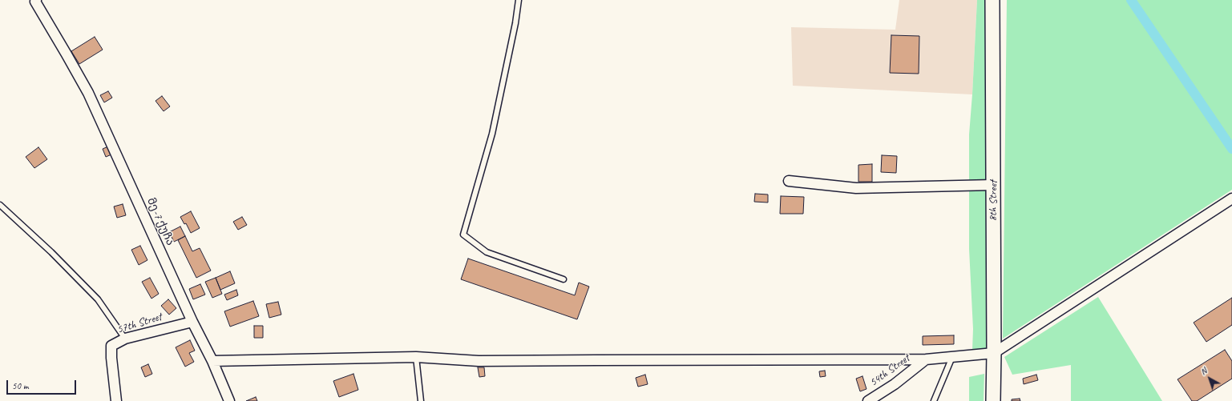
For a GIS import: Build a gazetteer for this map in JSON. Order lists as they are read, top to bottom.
{
  "streets": {
    "street": [
      "8th Street",
      "მე-7 ქუჩა",
      "57th Street",
      "54th Street"
    ]
  },
  "crossings": [
    ["მე-7 ქუჩა", "57th Street"]
  ],
  "scale_bar": "50 m",
  "north": "top left"
}
